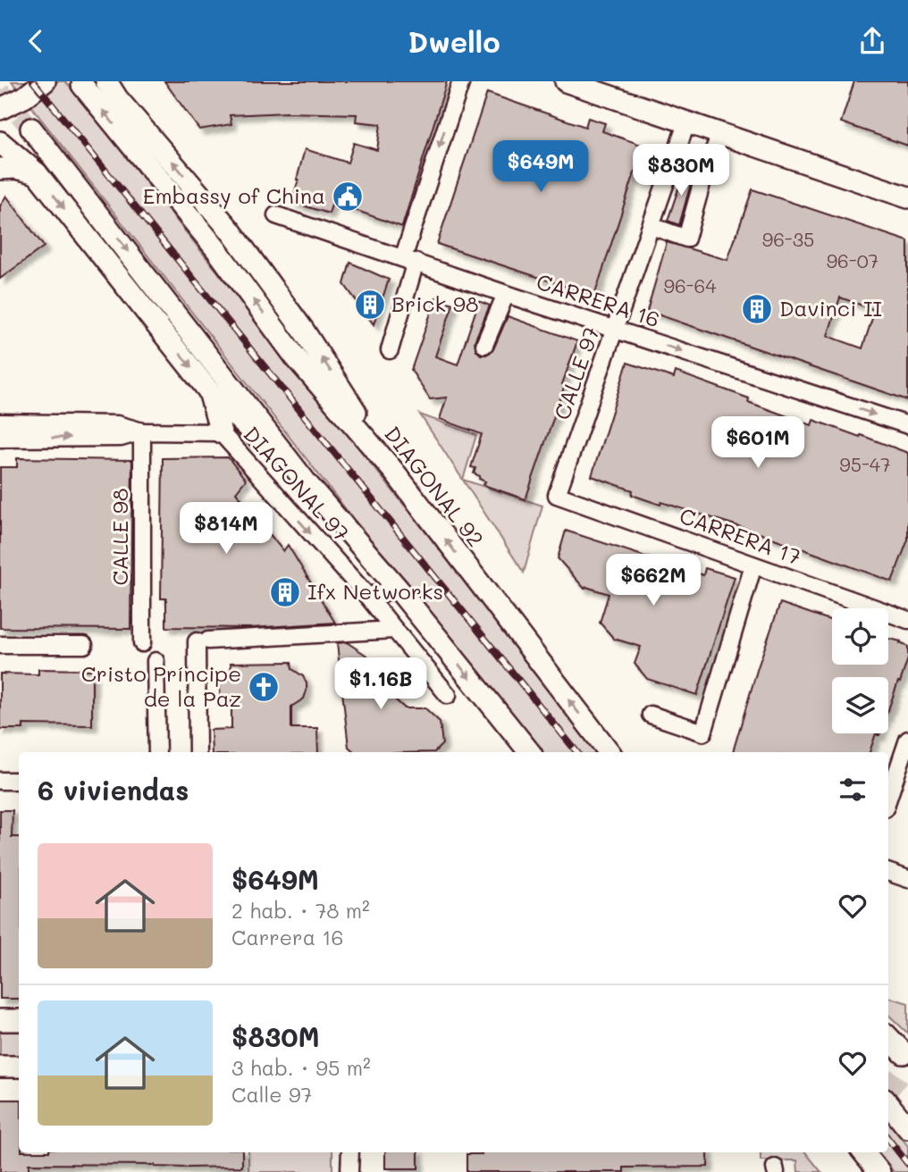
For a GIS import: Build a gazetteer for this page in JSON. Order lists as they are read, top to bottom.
{
  "streets": {
    "main road": ["DIAGONAL 92"],
    "street": [
      "CARRERA 16",
      "CALLE 97",
      "DIAGONAL 97",
      "CALLE 98",
      "CARRERA 17"
    ]
  },
  "crossings": [
    ["CARRERA 16", "CALLE 97"],
    ["CALLE 97", "CARRERA 17"]
  ],
  "one_way": ["CARRERA 16", "DIAGONAL 97"],
  "places": {
    "public building": ["Embassy of China"],
    "building": ["Brick 98", "Davinci II", "Ifx Networks"],
    "church": ["Cristo Príncipe de la Paz"]
  },
  "house_numbers": [
    "96-35",
    "96-07",
    "96-64",
    "95-47"
  ],
  "page": {
    "header": "Dwello",
    "price": [
      "$649M",
      "$830M",
      "$601M",
      "$814M",
      "$662M",
      "$1.16B"
    ],
    "heading": "6 viviendas",
    "list": [
      {
        "name": "$649M",
        "note": "2 hab. · 78 m² · Carrera 16"
      },
      {
        "name": "$830M",
        "note": "3 hab. · 95 m² · Calle 97"
      }
    ]
  }
}
